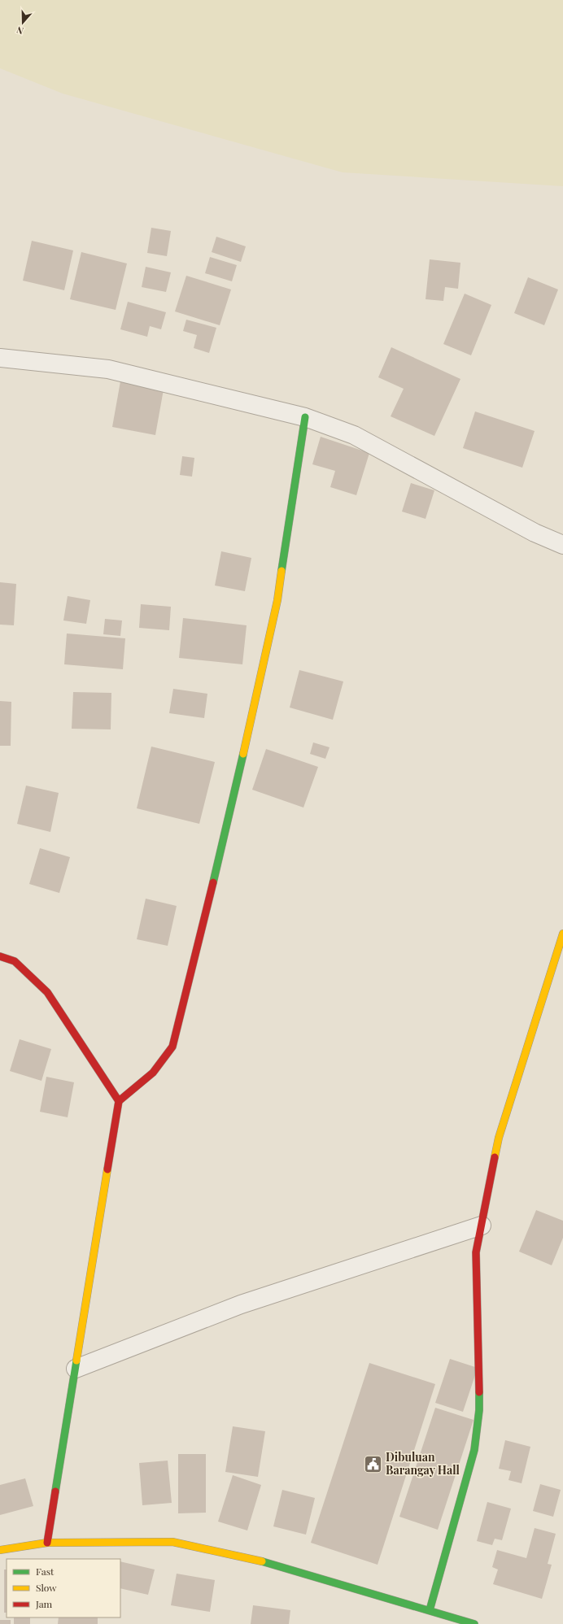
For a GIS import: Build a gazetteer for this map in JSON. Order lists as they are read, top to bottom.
{
  "places": {
    "public building": ["Dibuluan Barangay Hall"]
  },
  "legend": ["Fast", "Slow", "Jam"],
  "north": "bottom"
}
